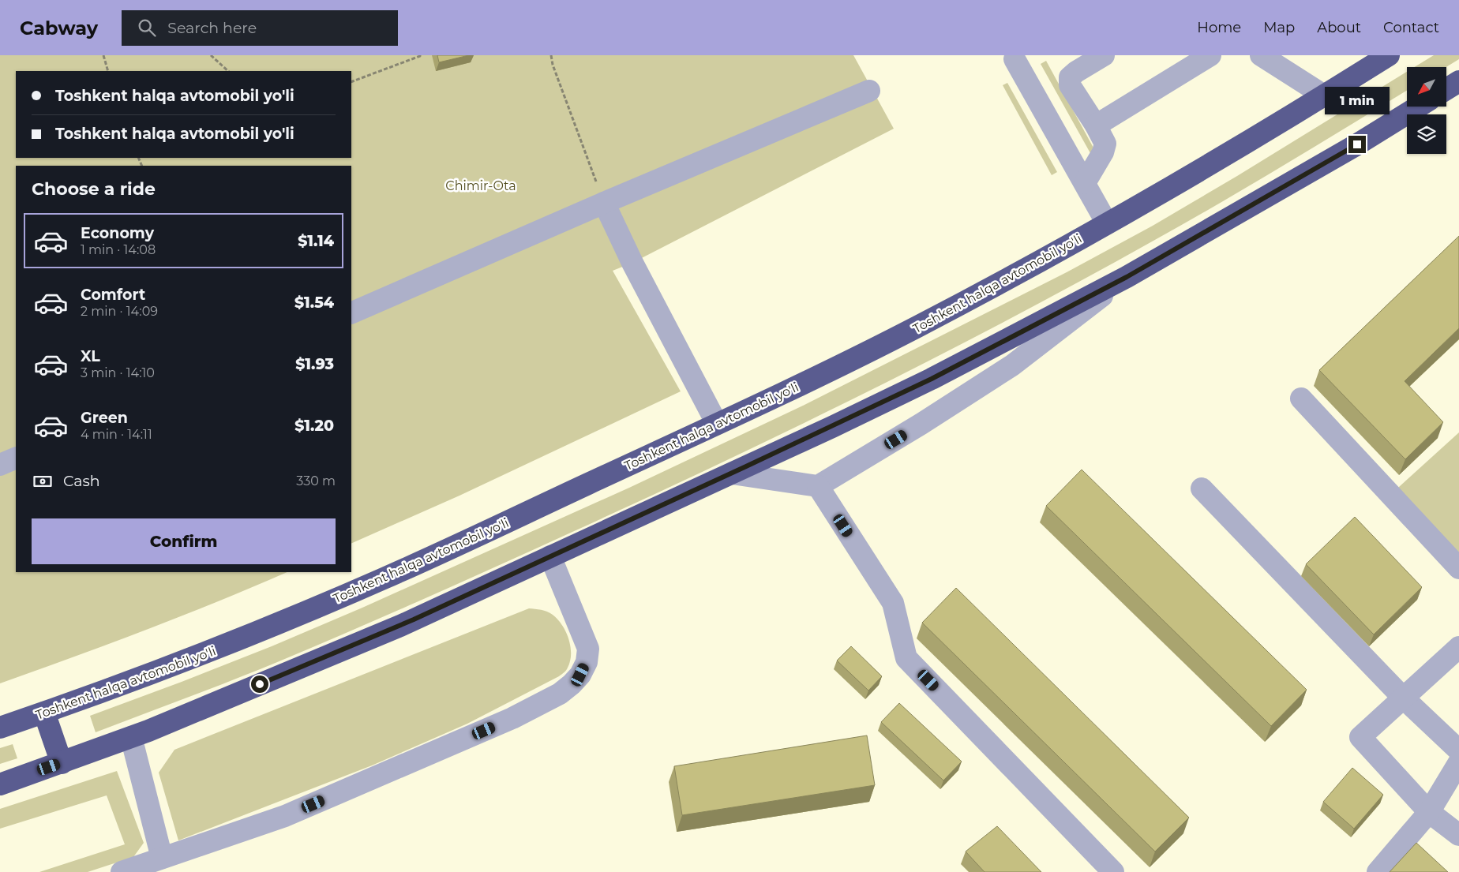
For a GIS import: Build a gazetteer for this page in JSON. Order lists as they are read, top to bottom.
{
  "streets": {
    "highway": ["Toshkent halqa avtomobil yo'li"]
  },
  "parks": ["Chimir-Ota"],
  "north": "bottom left",
  "page": {
    "header": "Cabway",
    "search": "Search here",
    "nav": [
      "Home",
      "Map",
      "About",
      "Contact"
    ],
    "banner": ["Toshkent halqa avtomobil yo'li", "Toshkent halqa avtomobil yo'li"],
    "bubble": "1 min",
    "heading": "Choose a ride",
    "list": [
      {
        "name": "Economy",
        "note": "1 min · 14:08",
        "value": "$1.14"
      },
      {
        "name": "Comfort",
        "note": "2 min · 14:09",
        "value": "$1.54"
      },
      {
        "name": "XL",
        "note": "3 min · 14:10",
        "value": "$1.93"
      },
      {
        "name": "Green",
        "note": "4 min · 14:11",
        "value": "$1.20"
      }
    ],
    "pay": ["Cash", "330 m"],
    "buttons": "Confirm"
  }
}
